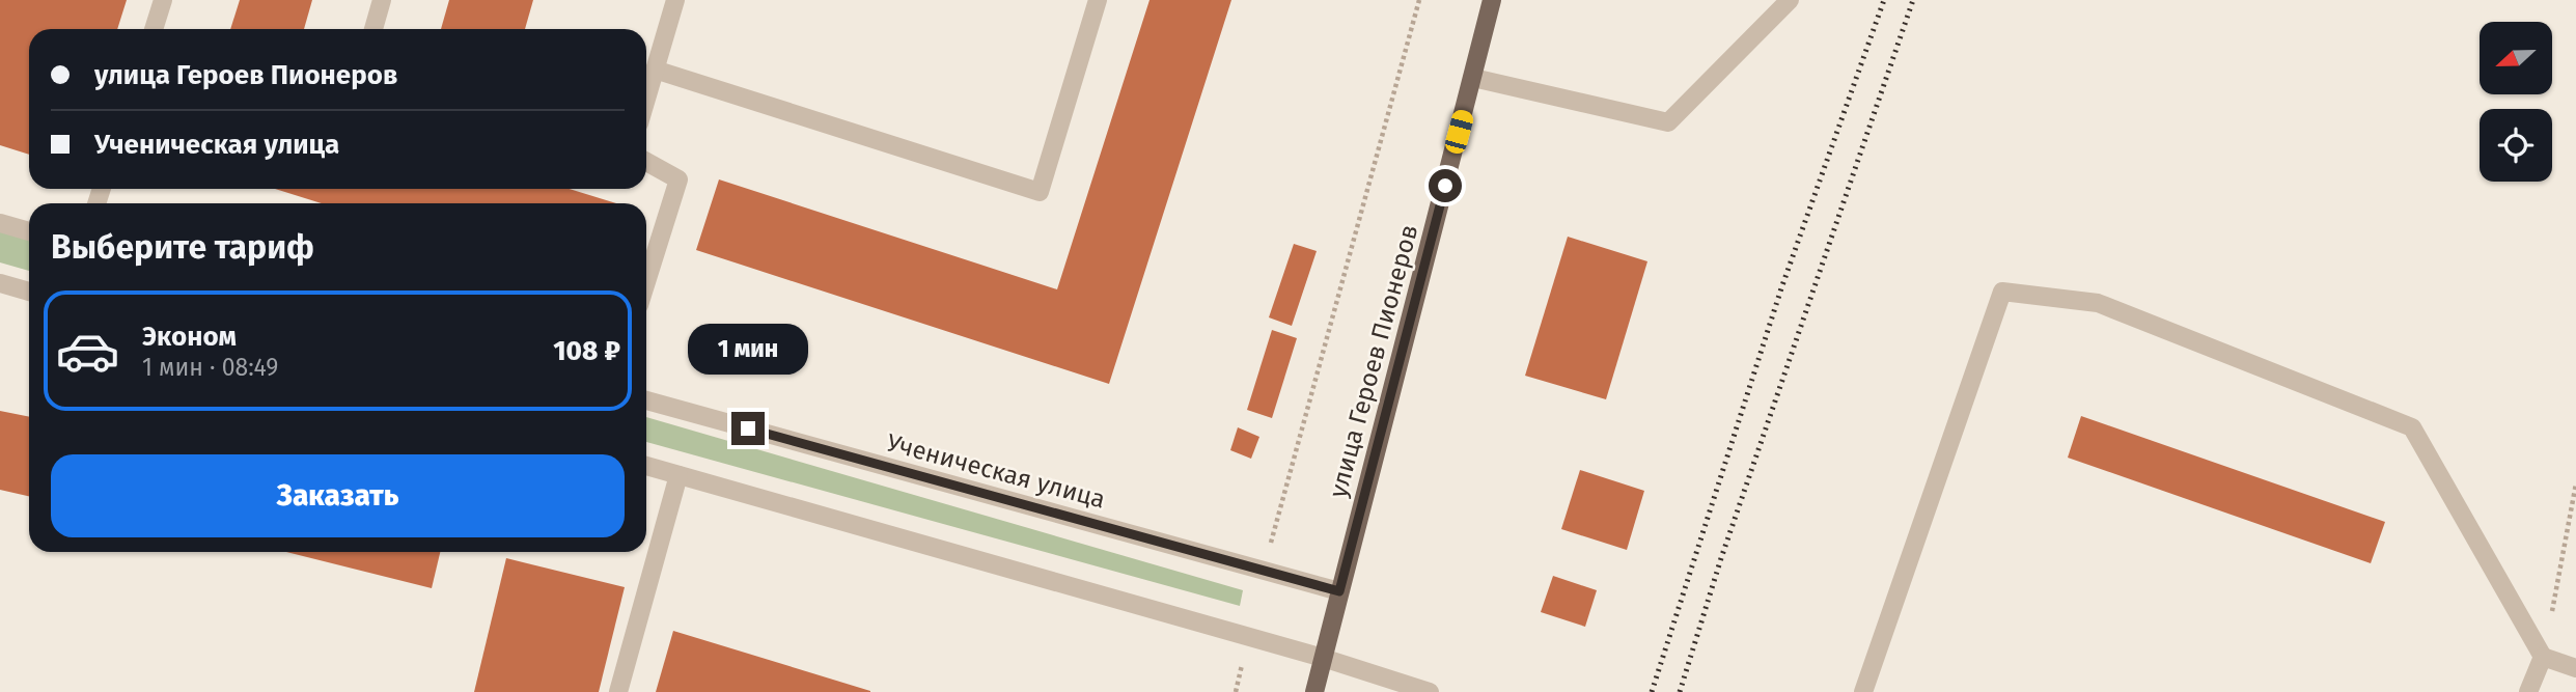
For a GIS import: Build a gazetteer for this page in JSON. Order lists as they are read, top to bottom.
{
  "streets": {
    "main road": ["улица Героев Пионеров"],
    "street": ["Ученическая улица"]
  },
  "crossings": [
    ["улица Героев Пионеров", "Ученическая улица"]
  ],
  "north": "left",
  "page": {
    "banner": ["улица Героев Пионеров", "Ученическая улица"],
    "heading": "Выберите тариф",
    "list": [
      {
        "name": "Эконом",
        "note": "1 мин · 08:49",
        "value": "108 ₽"
      }
    ],
    "bubble": "1 мин",
    "buttons": "Заказать"
  }
}
